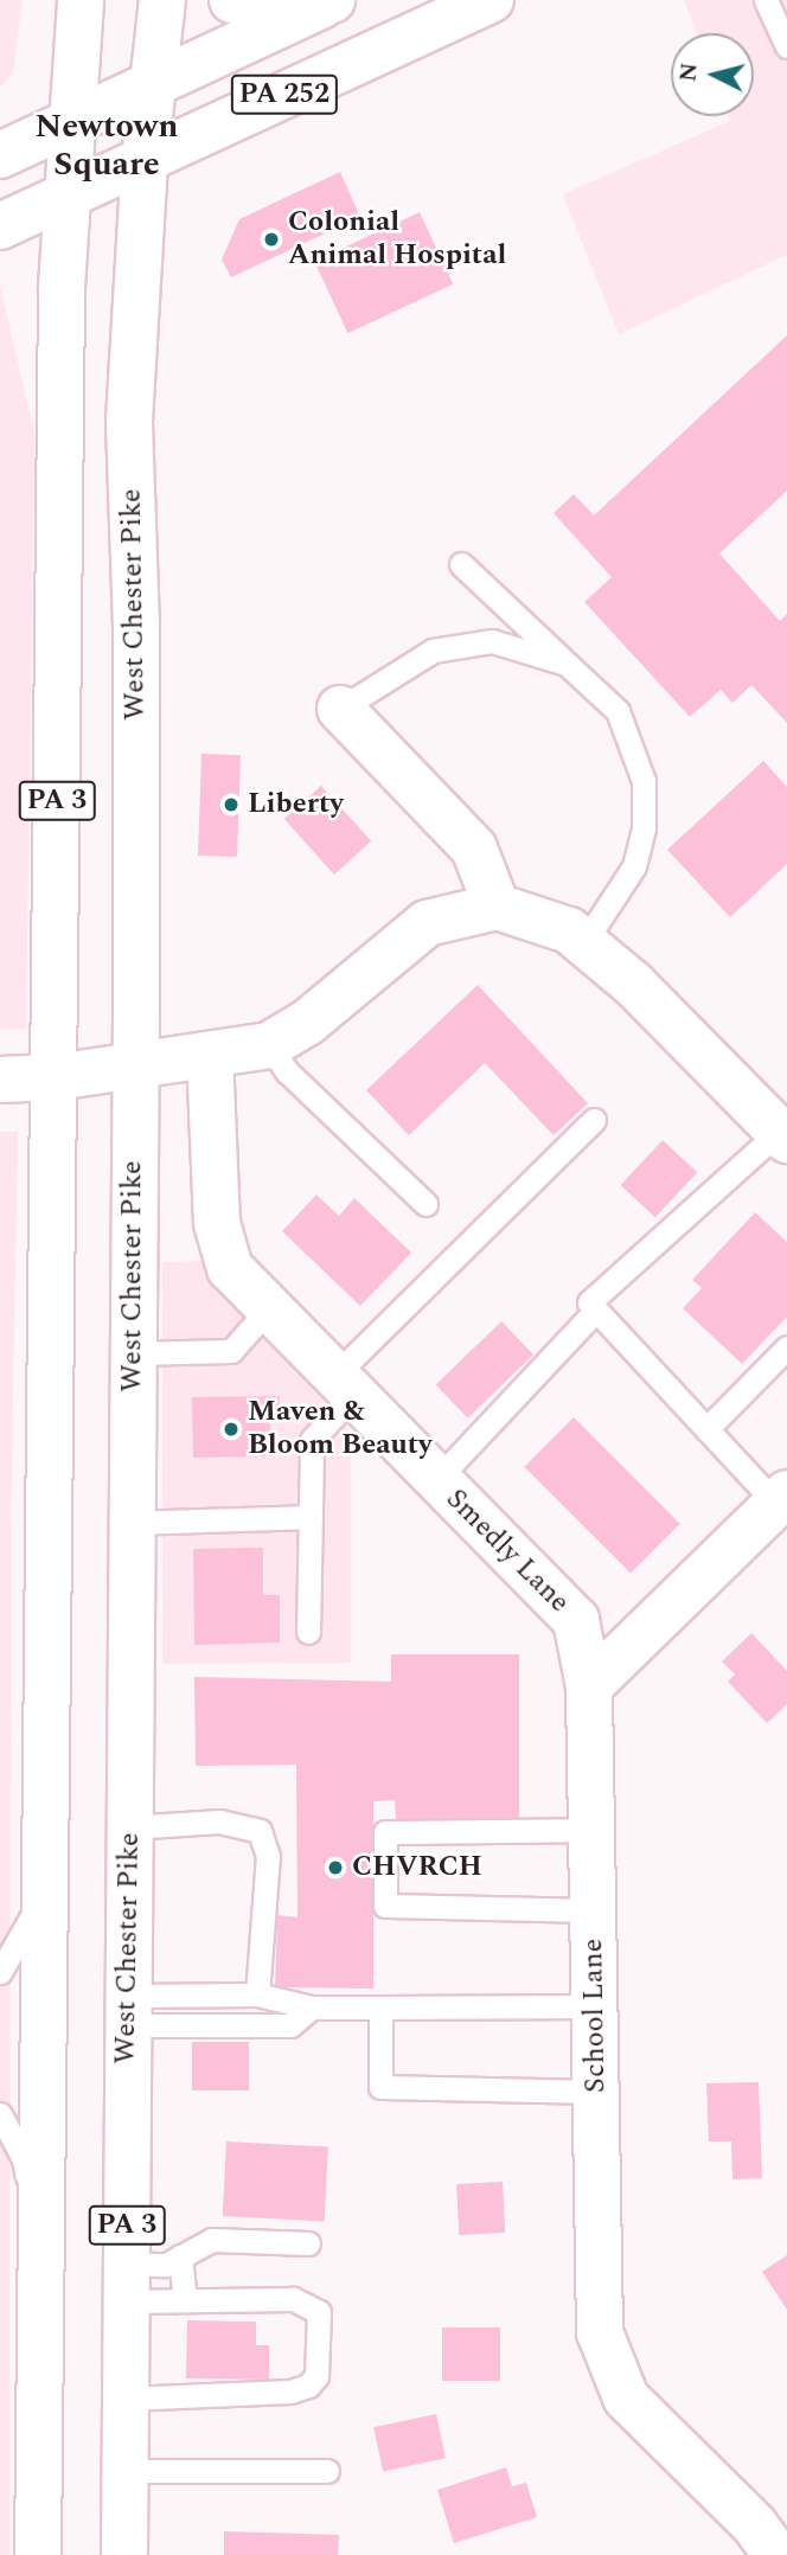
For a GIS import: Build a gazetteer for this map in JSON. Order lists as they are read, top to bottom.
{
  "streets": {
    "main road": [
      "PA 252",
      "West Chester Pike",
      "PA 3",
      "Smedly Lane",
      "School Lane"
    ]
  },
  "crossings": [
    ["PA 252", "West Chester Pike"],
    ["PA 252", "PA 3"],
    ["Smedly Lane", "School Lane"]
  ],
  "districts": ["Newtown Square"],
  "places": [
    "Colonial Animal Hospital",
    "Liberty",
    "Maven & Bloom Beauty",
    "CHVRCH"
  ],
  "north": "left"
}
